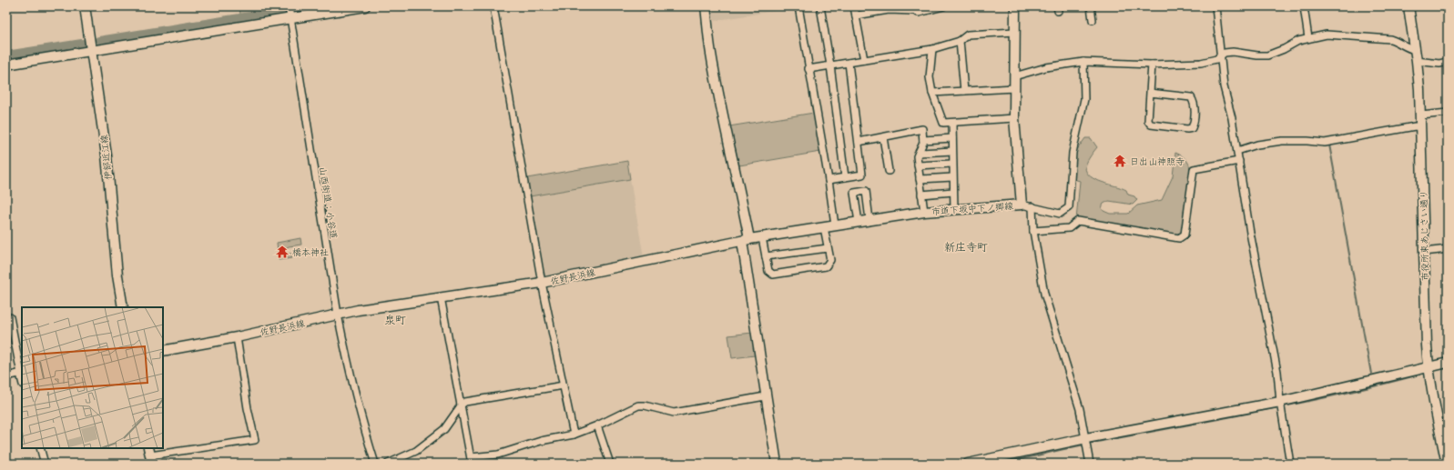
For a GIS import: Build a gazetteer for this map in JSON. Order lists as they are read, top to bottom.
{
  "streets": {
    "street": [
      "伊部近江線",
      "山西街道：小谷道",
      "市道下坂中下ノ郷線",
      "市役所東あじさい通り",
      "佐野長浜線"
    ]
  },
  "crossings": [
    ["山西街道：小谷道", "佐野長浜線"],
    ["市道下坂中下ノ郷線", "佐野長浜線"]
  ],
  "districts": ["新庄寺町", "泉町"],
  "places": {
    "temple": ["日出山神照寺", "橋本神社"]
  }
}
